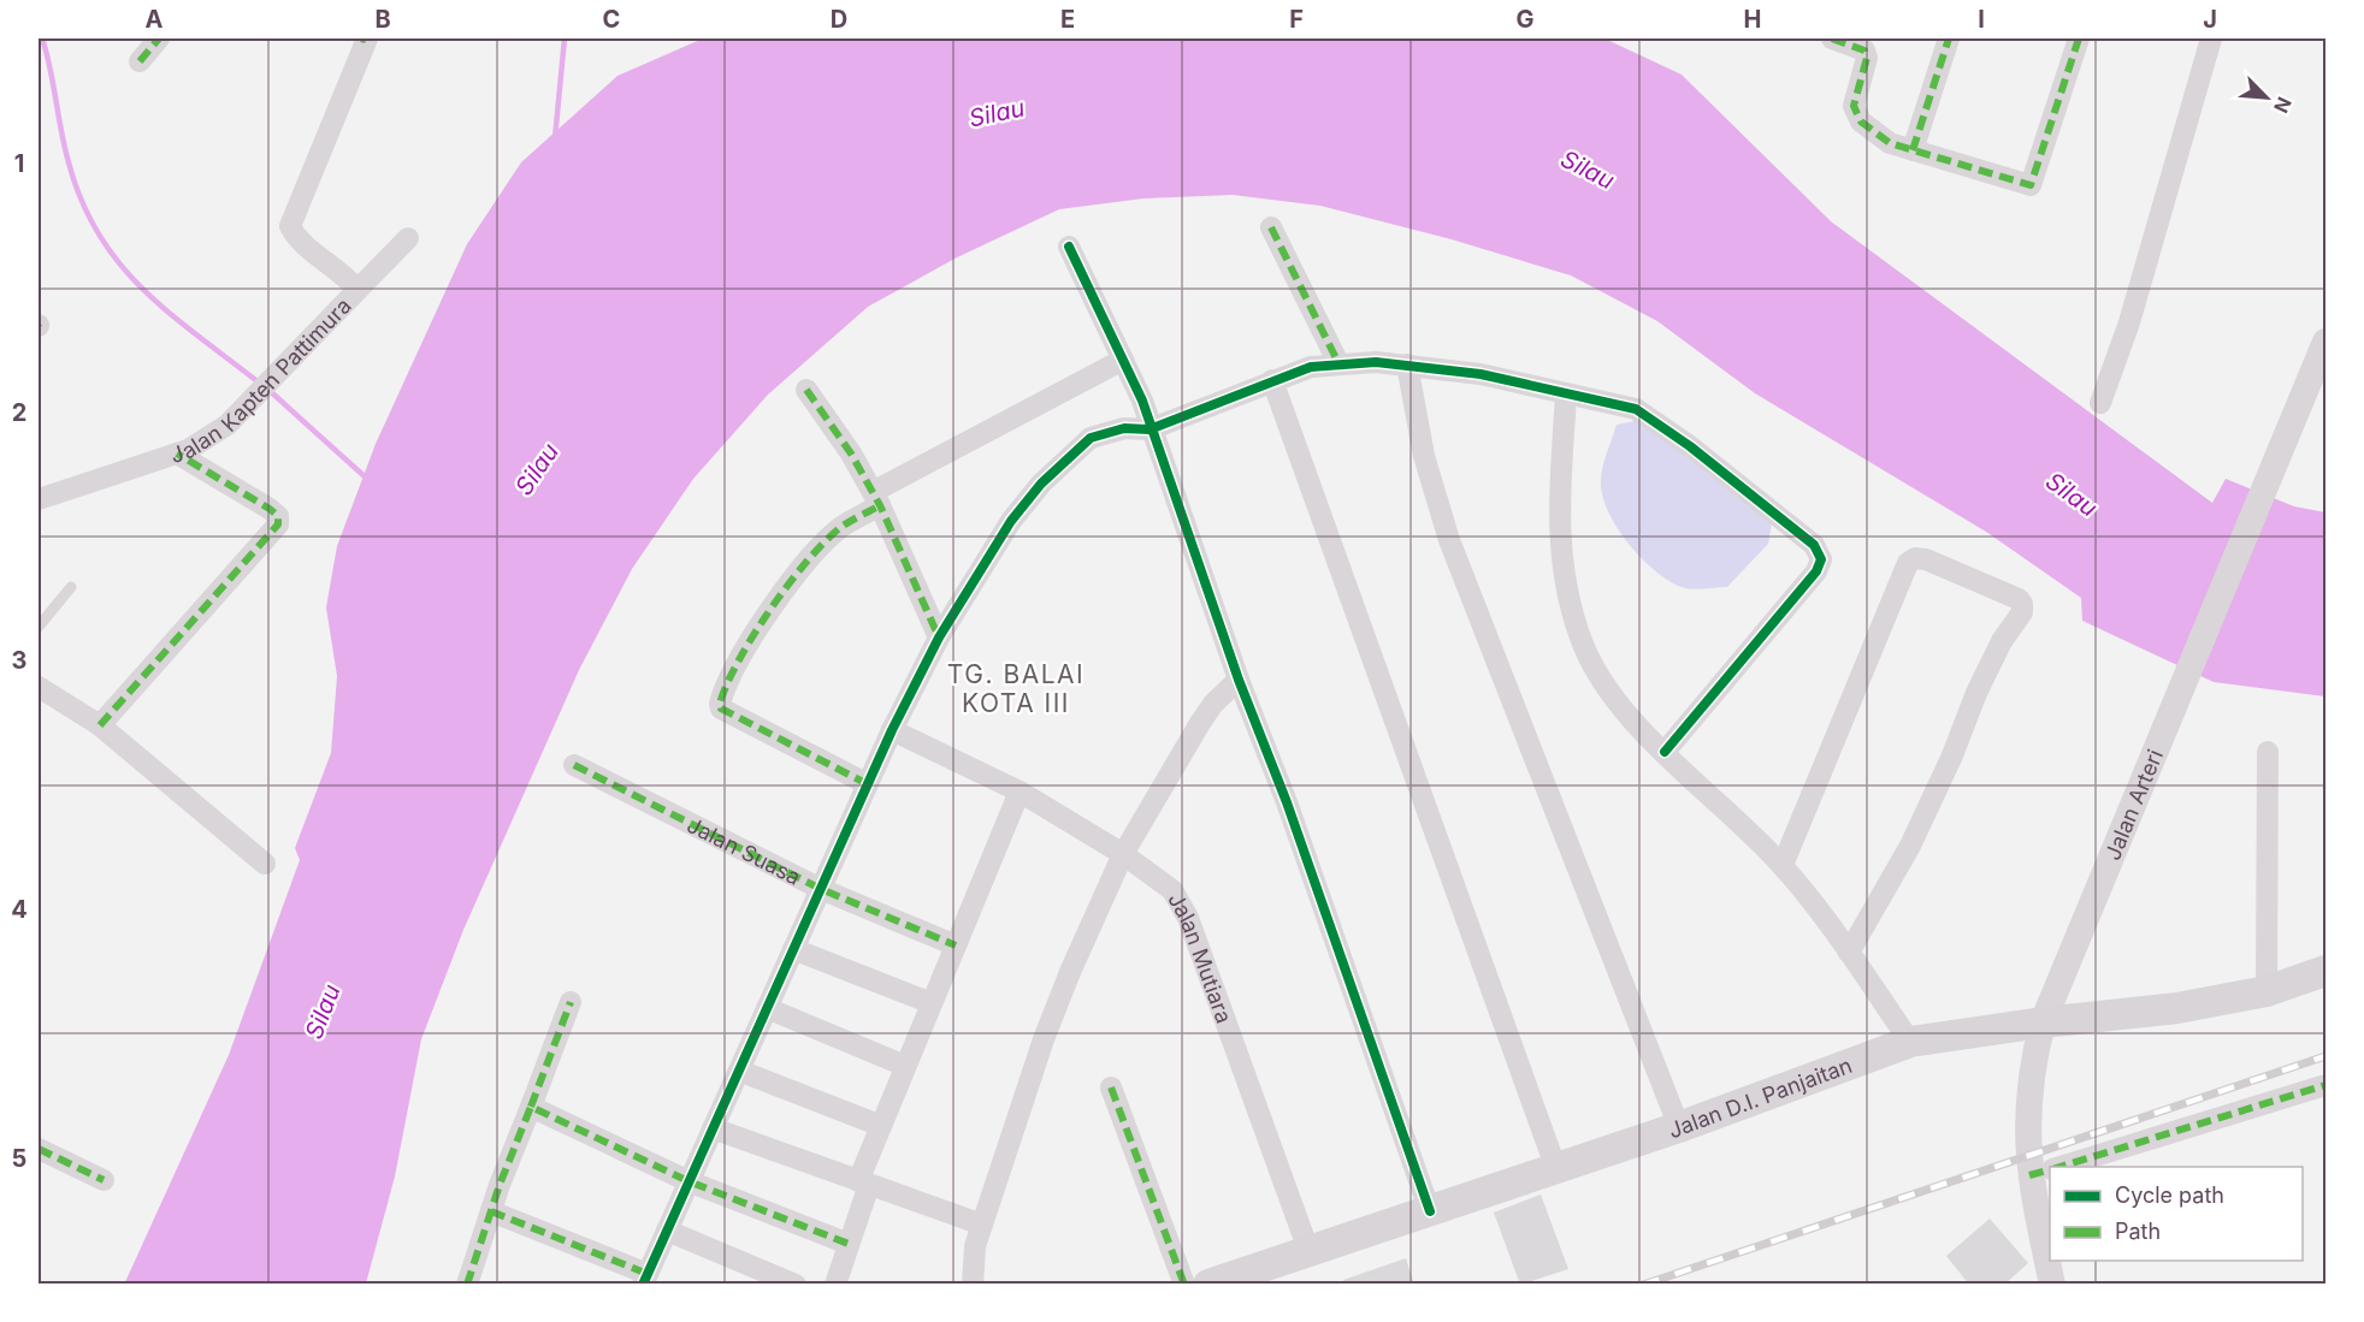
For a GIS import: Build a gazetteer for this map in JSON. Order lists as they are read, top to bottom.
{
  "streets": {
    "main road": ["Jalan D.I. Panjaitan"],
    "street": [
      "Jalan Kapten Pattimura",
      "Jalan Arteri",
      "Jalan Suasa",
      "Jalan Mutiara"
    ]
  },
  "crossings": [
    ["Jalan Arteri", "Jalan D.I. Panjaitan"],
    ["Jalan Mutiara", "Jalan D.I. Panjaitan"]
  ],
  "districts": ["TG. BALAI KOTA III"],
  "water": ["Silau"],
  "legend": ["Cycle path", "Path"],
  "north": "bottom right",
  "grid": {
    "columns": [
      "A",
      "B",
      "C",
      "D",
      "E",
      "F",
      "G",
      "H",
      "I",
      "J"
    ],
    "rows": [
      "1",
      "2",
      "3",
      "4",
      "5"
    ]
  }
}
